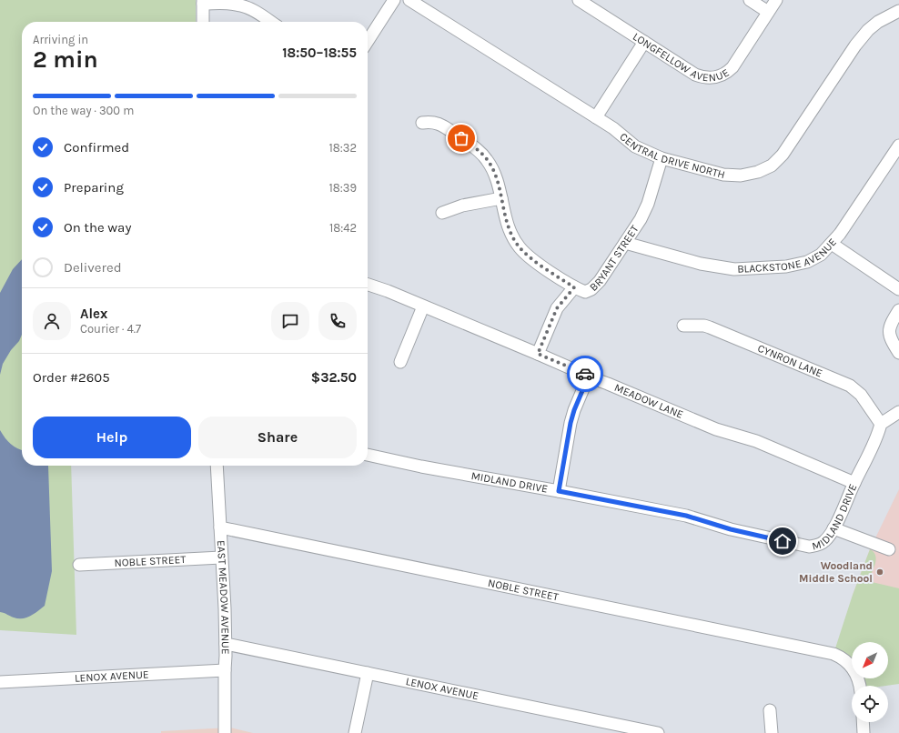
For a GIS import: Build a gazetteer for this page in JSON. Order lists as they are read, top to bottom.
{
  "streets": {
    "street": [
      "LONGFELLOW AVENUE",
      "CENTRAL DRIVE NORTH",
      "BLACKSTONE AVENUE",
      "BRYANT STREET",
      "CYNRON LANE",
      "MEADOW LANE",
      "MIDLAND DRIVE",
      "NOBLE STREET",
      "EAST MEADOW AVENUE",
      "LENOX AVENUE"
    ]
  },
  "crossings": [
    ["CENTRAL DRIVE NORTH", "BRYANT STREET"],
    ["BLACKSTONE AVENUE", "BRYANT STREET"],
    ["BRYANT STREET", "MEADOW LANE"],
    ["CYNRON LANE", "MIDLAND DRIVE"],
    ["MEADOW LANE", "MIDLAND DRIVE"],
    ["NOBLE STREET", "EAST MEADOW AVENUE"],
    ["EAST MEADOW AVENUE", "LENOX AVENUE"]
  ],
  "places": ["Woodland Middle School"],
  "north": "bottom left",
  "page": {
    "heading": ["2 min", "Arriving in", "18:50–18:55"],
    "panel": [
      "Alex",
      "Courier · 4.7",
      "Order #2605",
      "$32.50"
    ],
    "bar": "On the way · 300 m",
    "list": [
      ["Confirmed", "18:32"],
      ["Preparing", "18:39"],
      ["On the way", "18:42"],
      "Delivered"
    ],
    "buttons": ["Help", "Share"]
  }
}
